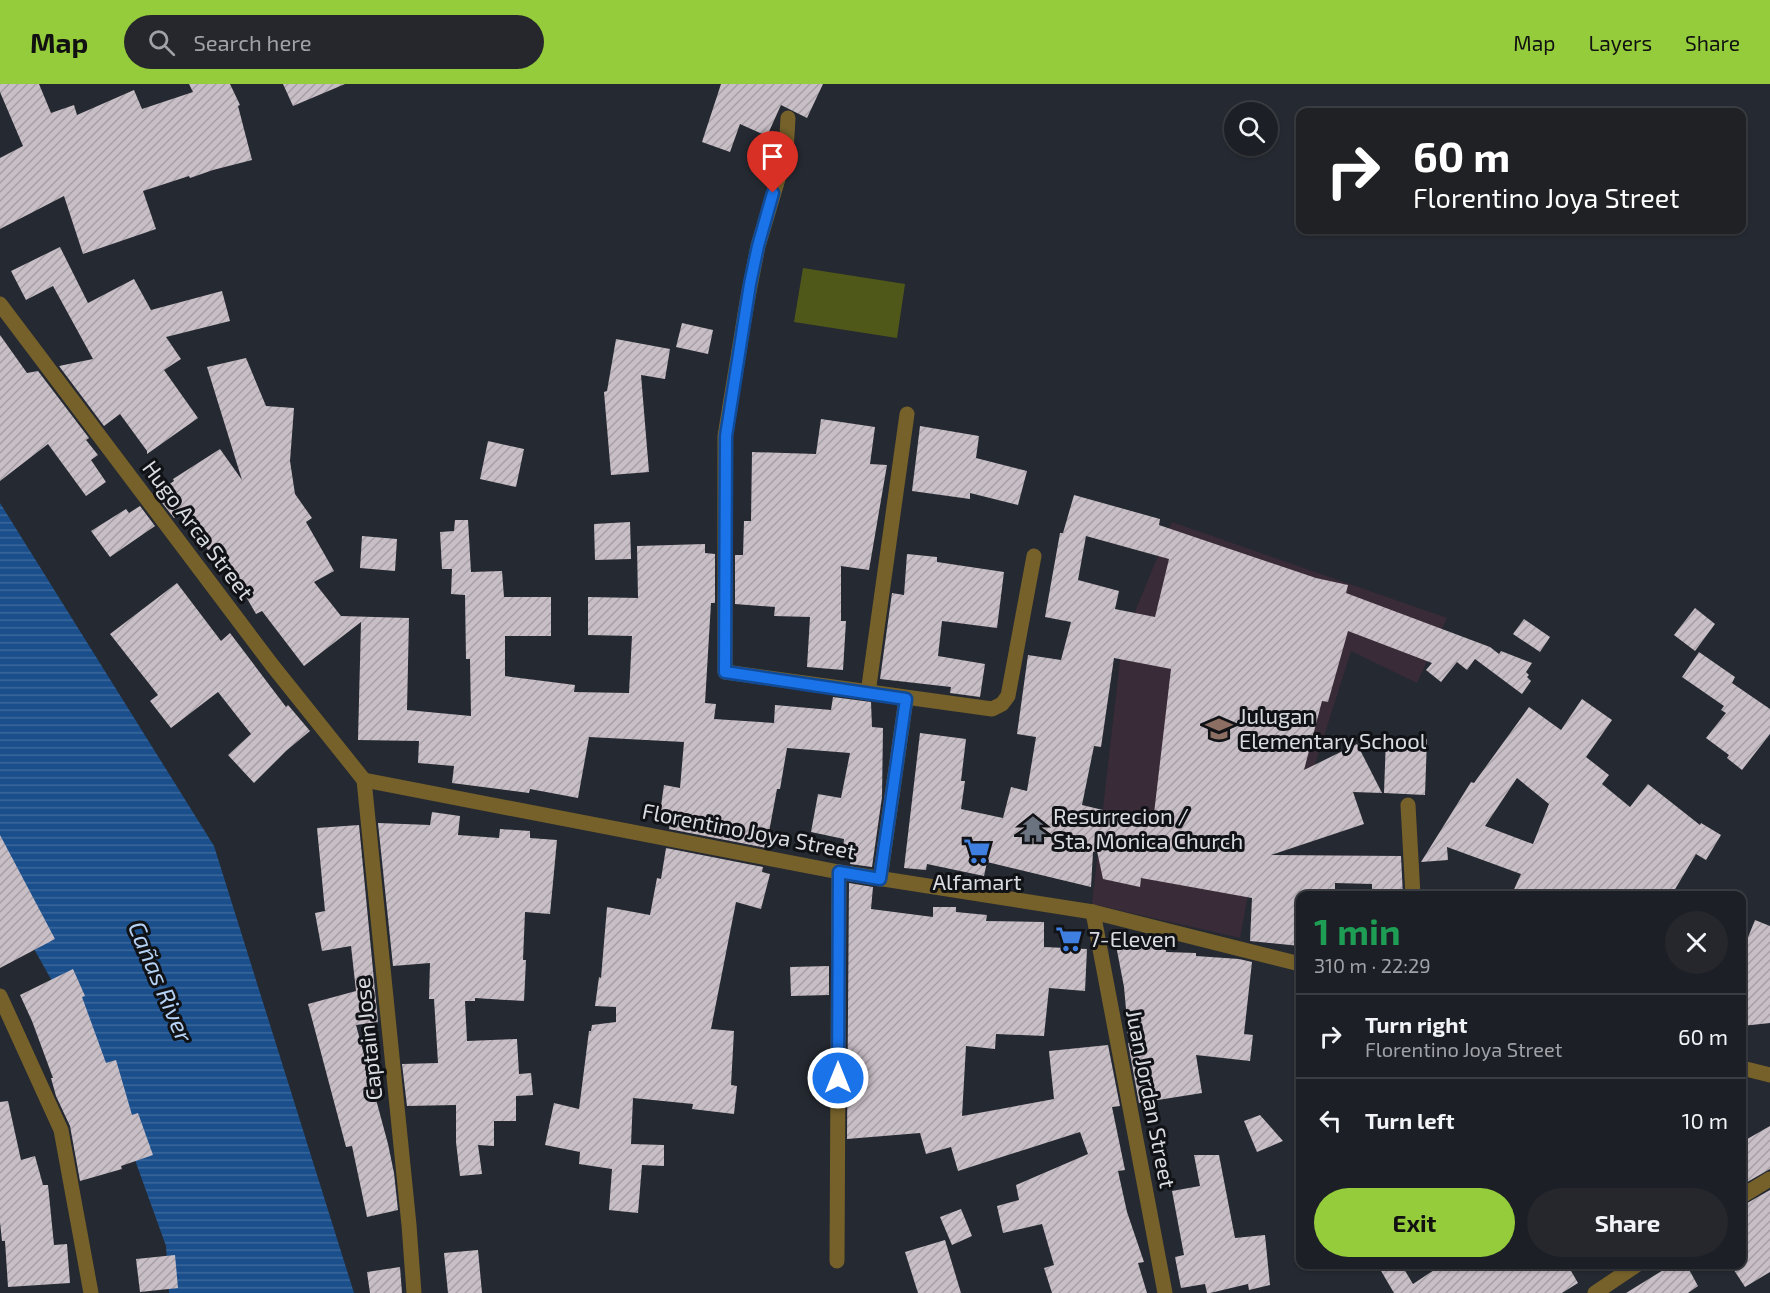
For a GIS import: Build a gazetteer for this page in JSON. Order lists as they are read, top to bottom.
{
  "streets": {
    "street": [
      "Hugo Arca Street",
      "Florentino Joya Street",
      "Captain Jose",
      "Juan Jordan Street"
    ]
  },
  "crossings": [
    ["Hugo Arca Street", "Florentino Joya Street"],
    ["Hugo Arca Street", "Captain Jose"],
    ["Florentino Joya Street", "Captain Jose"],
    ["Florentino Joya Street", "Juan Jordan Street"]
  ],
  "water": ["Cañas River"],
  "places": {
    "school or university": ["Julugan Elementary School"],
    "temple": ["Resurrecion / Sta. Monica Church"],
    "supermarket": ["Alfamart", "7-Eleven"]
  },
  "page": {
    "header": "Map",
    "search": "Search here",
    "nav": ["Map", "Layers", "Share"],
    "turn": ["60 m", "Florentino Joya Street"],
    "heading": ["1 min", "310 m · 22:29"],
    "list": [
      {
        "name": "Turn right",
        "note": "Florentino Joya Street",
        "value": "60 m"
      },
      {
        "name": "Turn left",
        "value": "10 m"
      }
    ],
    "buttons": ["Exit", "Share"]
  }
}
